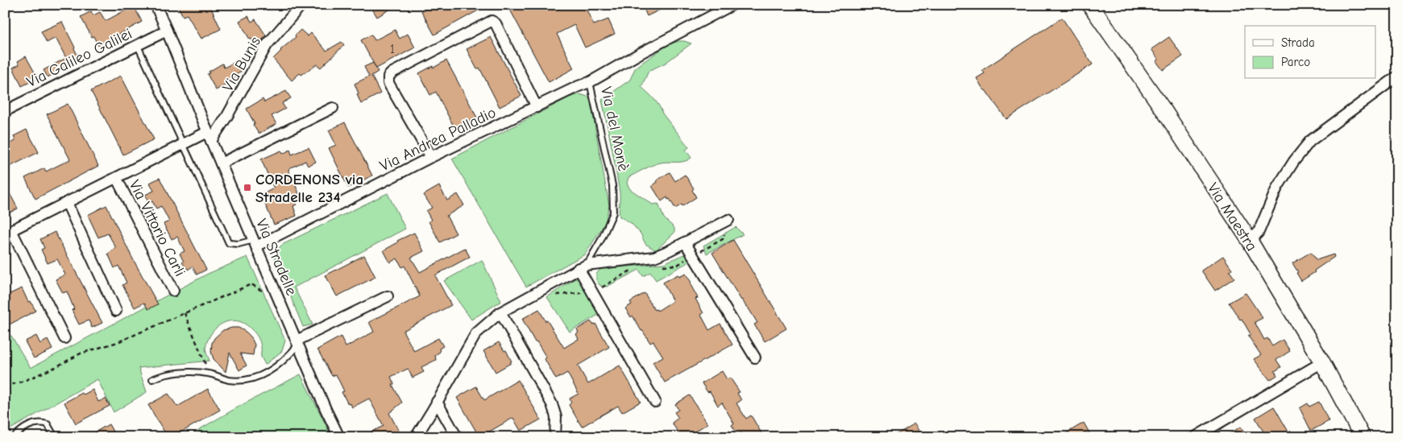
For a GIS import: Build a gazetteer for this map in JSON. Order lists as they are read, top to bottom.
{
  "streets": {
    "main road": ["Via Maestra"],
    "street": [
      "Via Galileo Galilei",
      "Via Bunis",
      "Via del Monè",
      "Via Andrea Palladio",
      "Via Vittorio Carli",
      "Via Stradelle"
    ]
  },
  "crossings": [
    ["Via Galileo Galilei", "Via Stradelle"],
    ["Via Bunis", "Via Vittorio Carli"],
    ["Via Bunis", "Via Stradelle"],
    ["Via del Monè", "Via Andrea Palladio"],
    ["Via Andrea Palladio", "Via Stradelle"],
    ["Via Vittorio Carli", "Via Stradelle"]
  ],
  "places": {
    "transit": ["CORDENONS via Stradelle 234"]
  },
  "house_numbers": ["1"],
  "legend": ["Strada", "Parco"]
}
